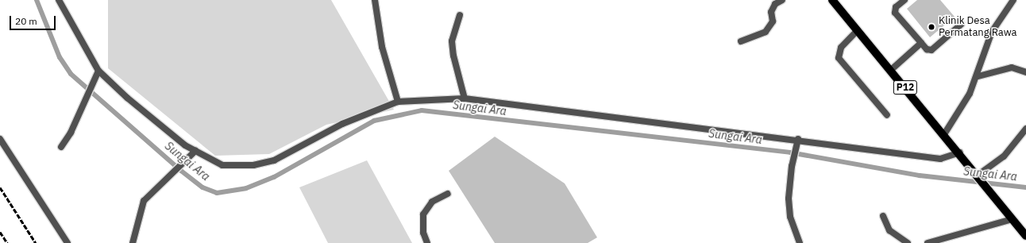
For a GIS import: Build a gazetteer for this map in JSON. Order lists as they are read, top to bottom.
{
  "streets": {
    "main road": ["P12"]
  },
  "water": ["Sungai Ara"],
  "places": ["Klinik Desa Permatang Rawa"],
  "scale_bar": "20 m"
}
